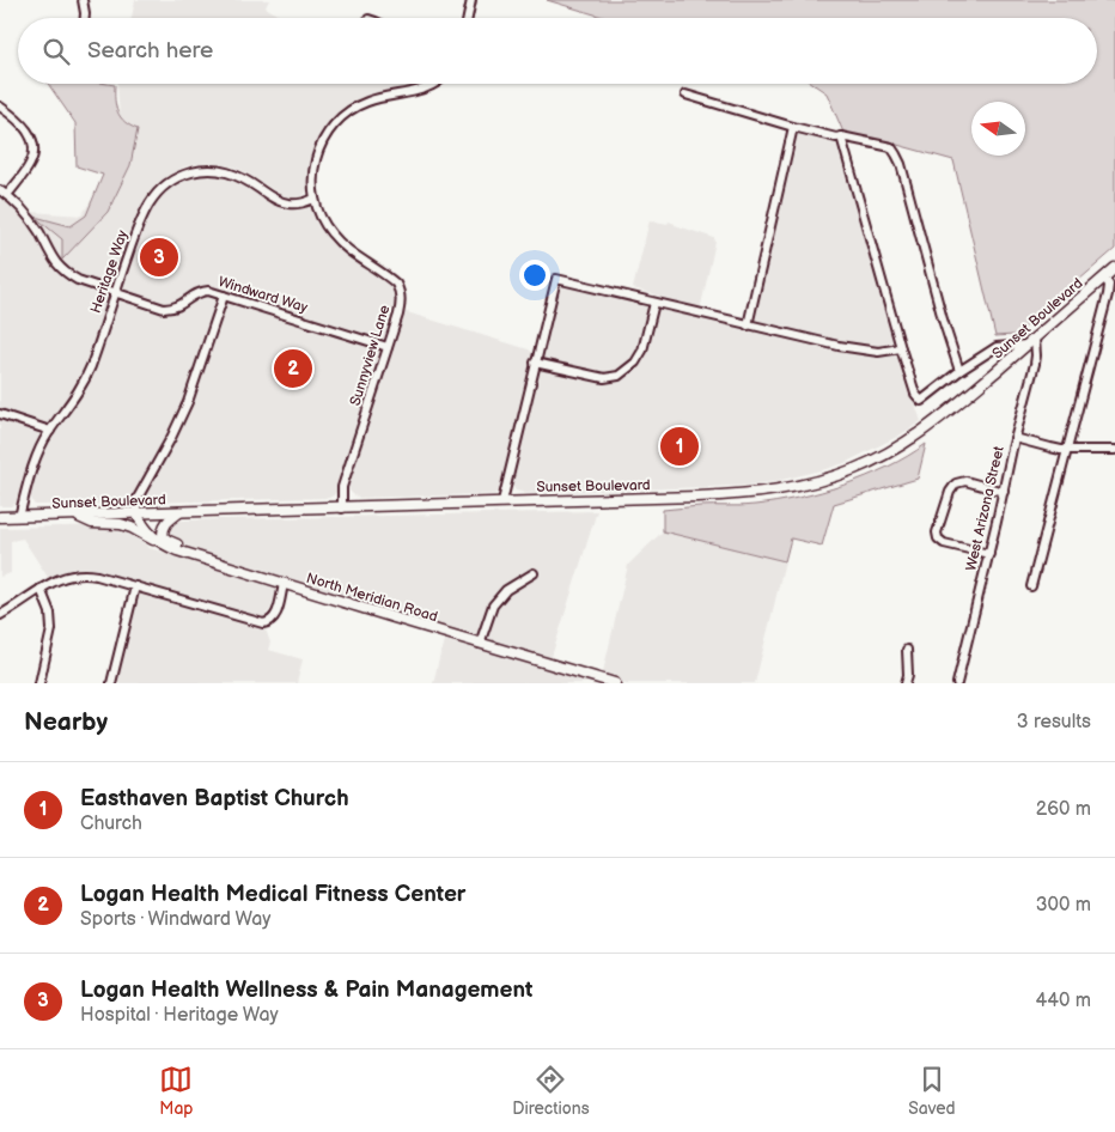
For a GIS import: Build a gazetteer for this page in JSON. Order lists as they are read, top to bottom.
{
  "streets": {
    "main road": ["Sunset Boulevard", "North Meridian Road"],
    "street": [
      "Heritage Way",
      "Windward Way",
      "Sunnyview Lane",
      "West Arizona Street"
    ]
  },
  "crossings": [
    ["Heritage Way", "Windward Way"],
    ["Heritage Way", "Sunset Boulevard"],
    ["Heritage Way", "Sunnyview Lane"],
    ["Windward Way", "Sunnyview Lane"],
    ["Sunset Boulevard", "Sunnyview Lane"],
    ["Sunset Boulevard", "West Arizona Street"],
    ["Sunset Boulevard", "North Meridian Road"]
  ],
  "north": "left",
  "page": {
    "search": "Search here",
    "pins": ["3", "2", "1"],
    "heading": ["Nearby", "3 results"],
    "list": [
      {
        "mark": "1",
        "name": "Easthaven Baptist Church",
        "note": "Church",
        "value": "260 m"
      },
      {
        "mark": "2",
        "name": "Logan Health Medical Fitness Center",
        "note": "Sports · Windward Way",
        "value": "300 m"
      },
      {
        "mark": "3",
        "name": "Logan Health Wellness & Pain Management",
        "note": "Hospital · Heritage Way",
        "value": "440 m"
      }
    ],
    "nav": ["Map", "Directions", "Saved"]
  }
}
